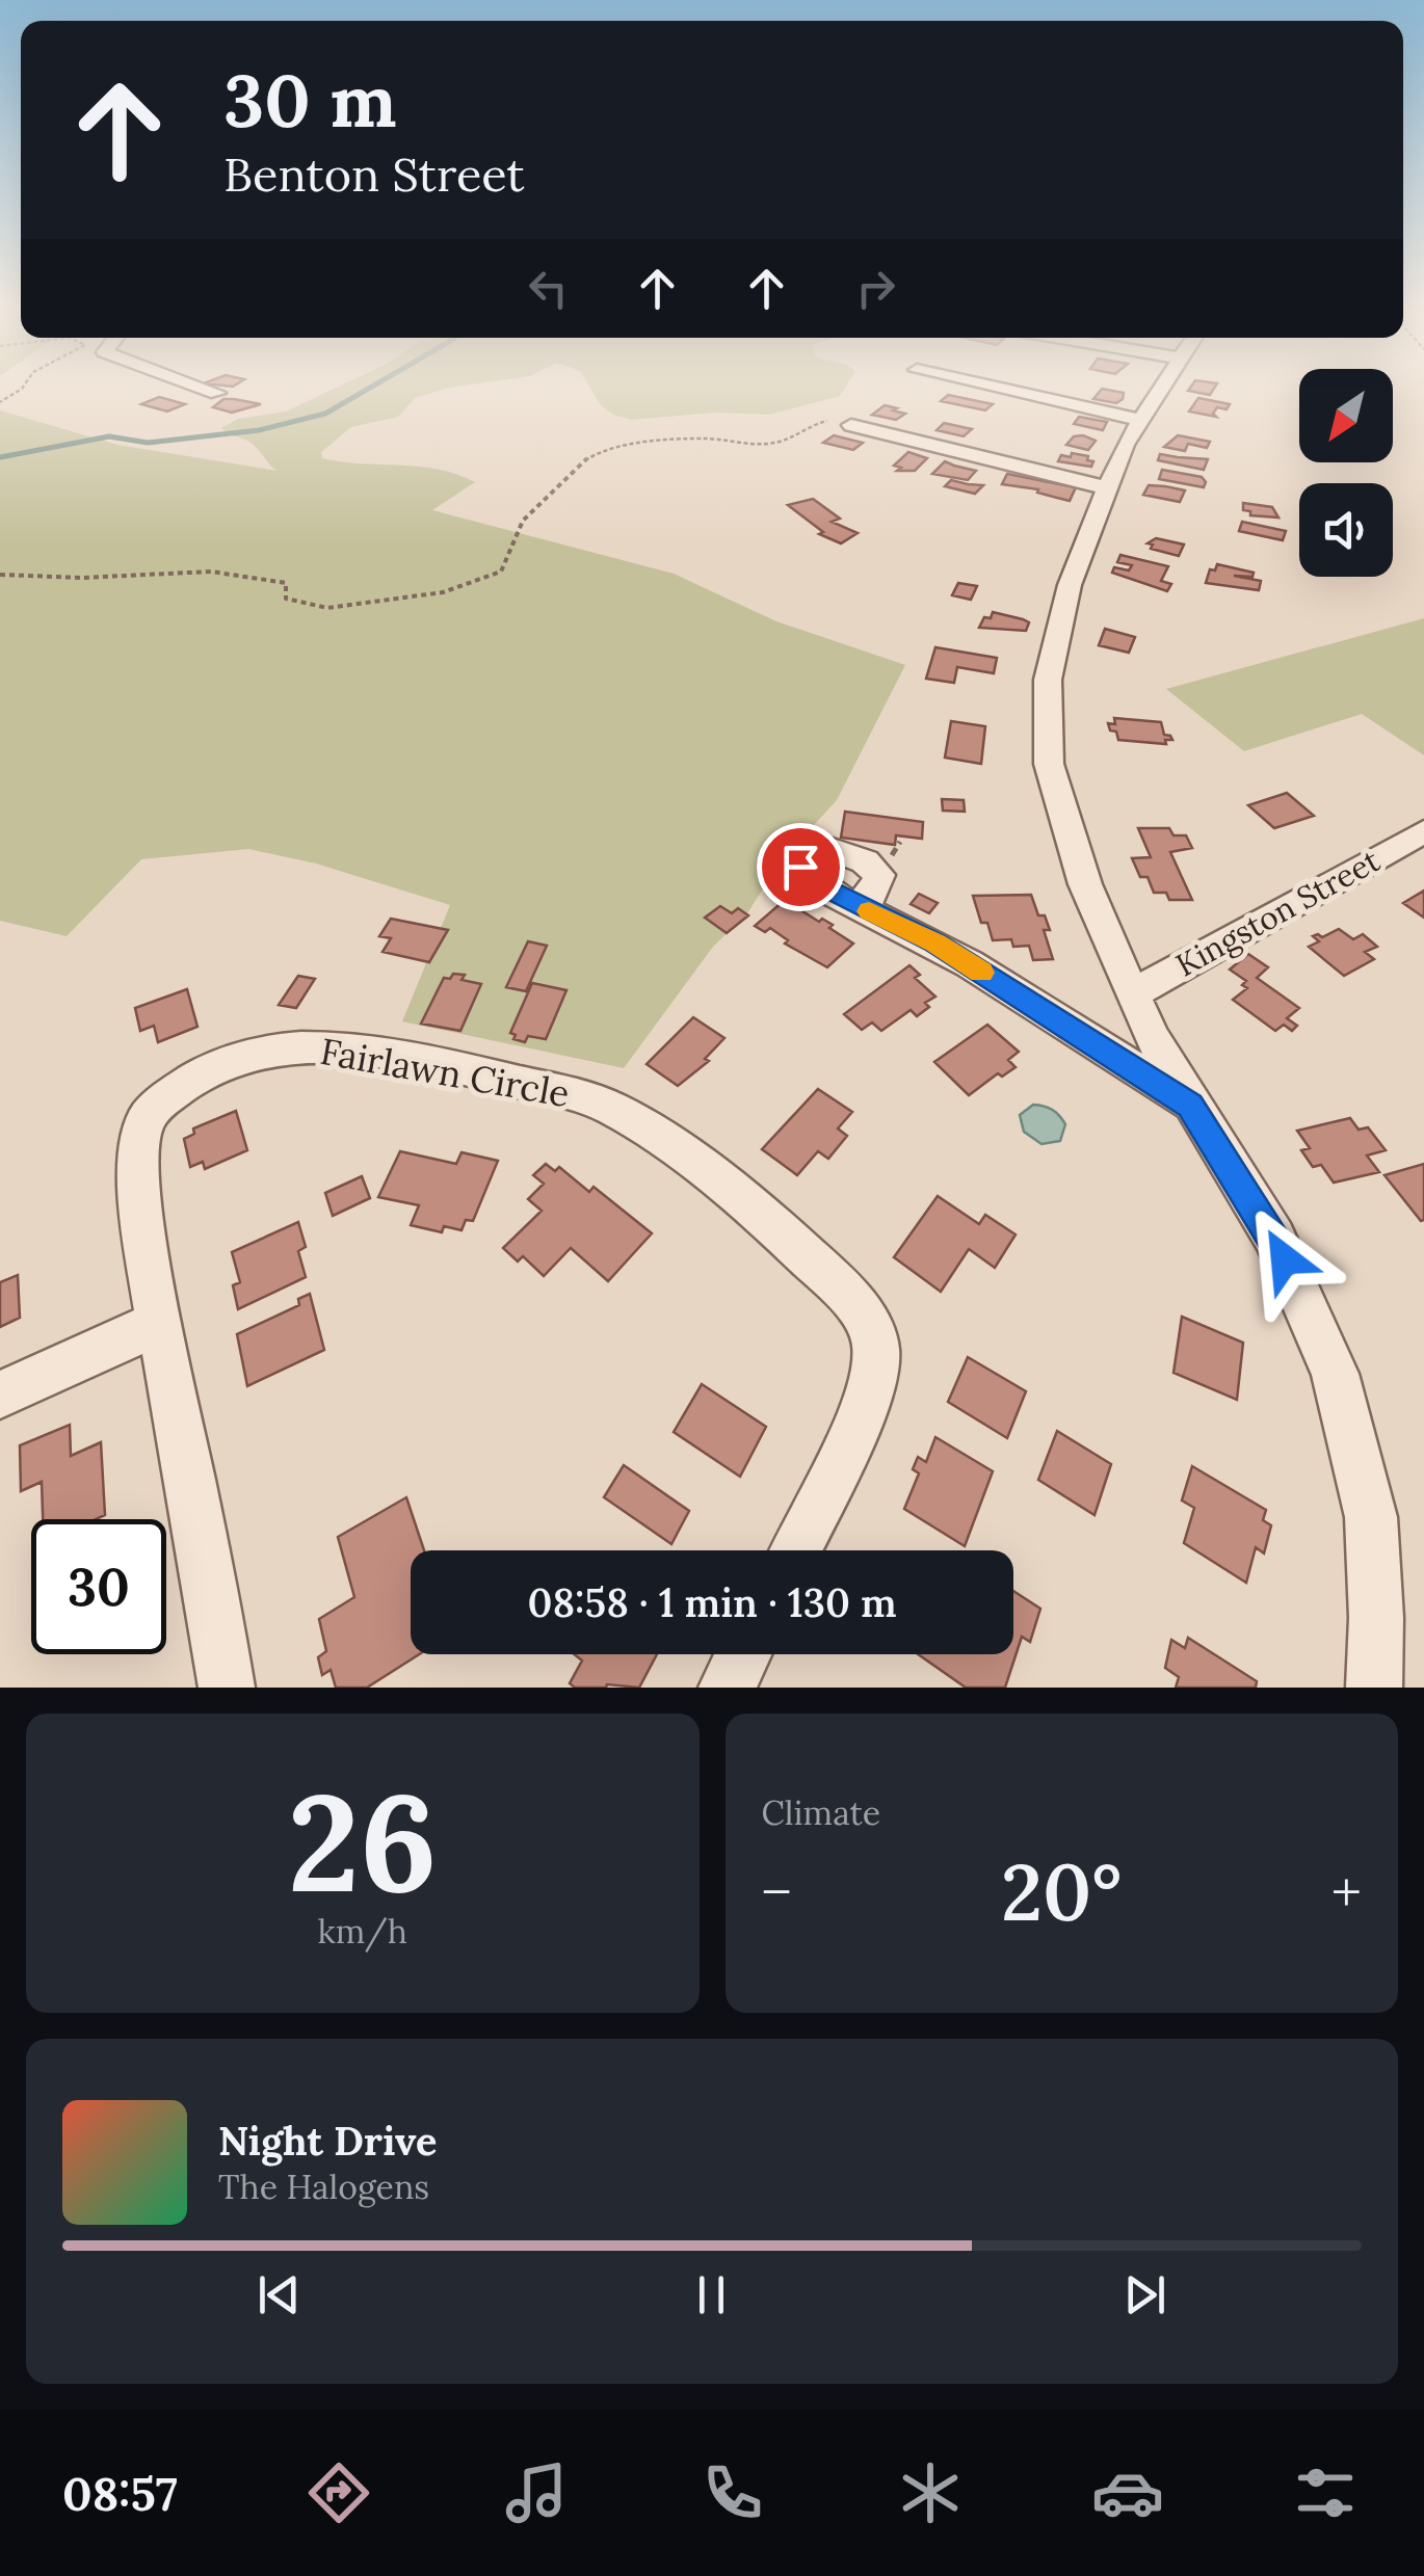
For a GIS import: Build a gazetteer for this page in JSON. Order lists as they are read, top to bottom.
{
  "streets": {
    "street": ["Kingston Street", "Fairlawn Circle"]
  },
  "north": "bottom left",
  "page": {
    "turn": ["30 m", "Benton Street"],
    "limit": "30",
    "trip": "08:58 · 1 min · 130 m",
    "tile": [
      ["26", "km/h"],
      "Climate"
    ],
    "heat": ["−", "20°", "+"],
    "song": ["Night Drive", "The Halogens"],
    "tabs": "08:57"
  }
}
